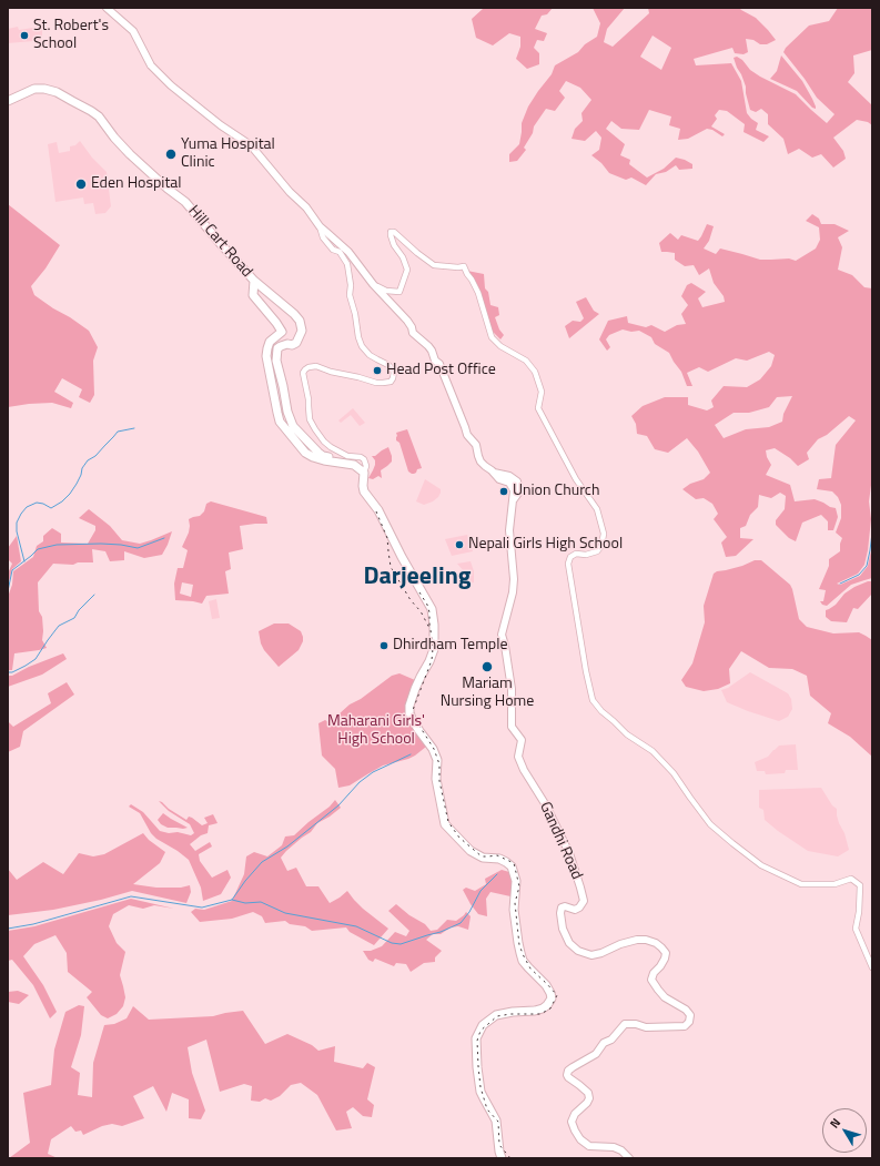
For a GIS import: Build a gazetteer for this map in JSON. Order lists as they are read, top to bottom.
{
  "streets": {
    "highway": ["Hill Cart Road"],
    "main road": ["Gandhi Road"]
  },
  "districts": ["Darjeeling"],
  "parks": ["Maharani Girls' High School"],
  "places": [
    "St. Robert's School",
    "Yuma Hospital Clinic",
    "Eden Hospital",
    "Head Post Office",
    "Union Church",
    "Nepali Girls High School",
    "Dhirdham Temple",
    "Mariam Nursing Home"
  ],
  "north": "top left"
}
